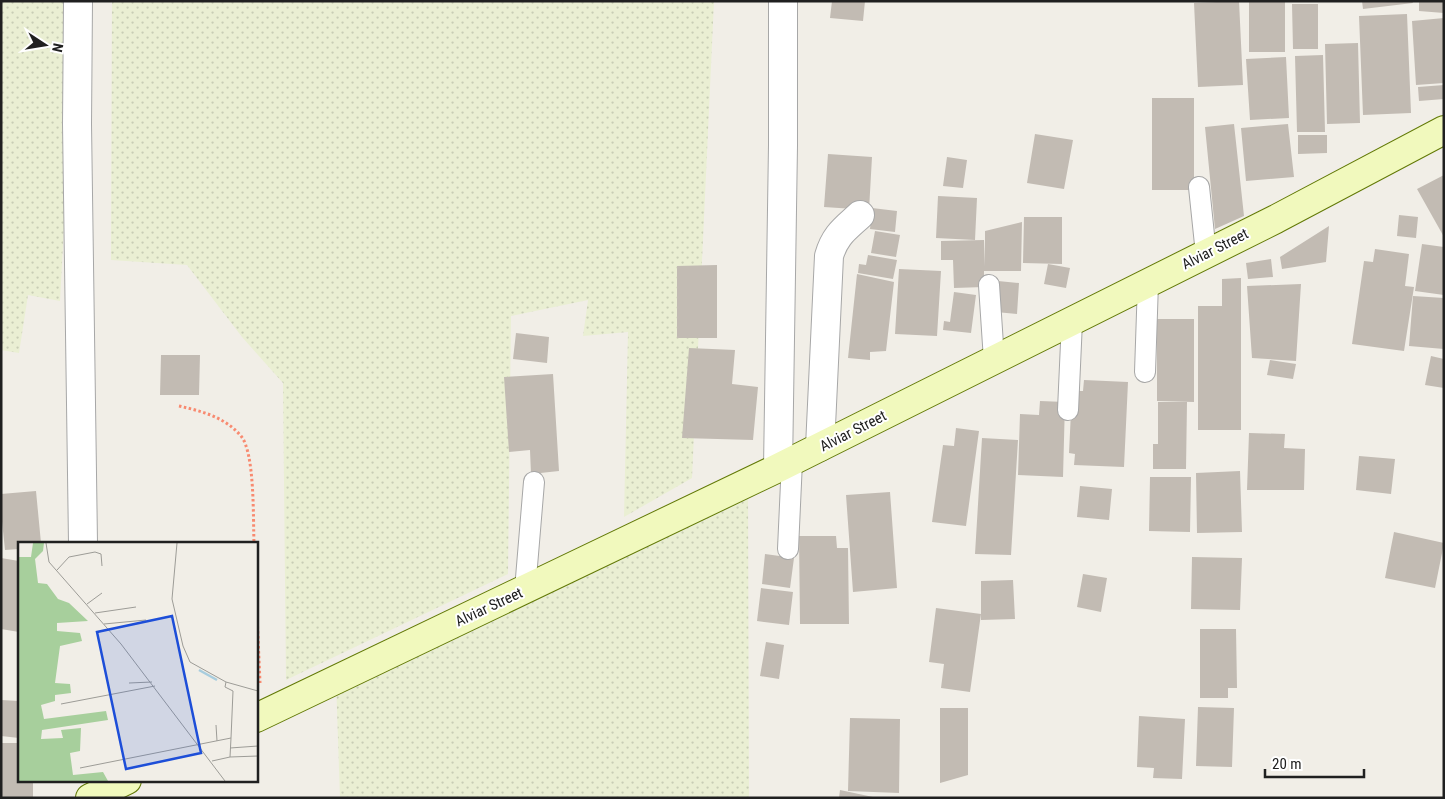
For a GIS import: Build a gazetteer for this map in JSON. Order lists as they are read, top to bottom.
{
  "streets": {
    "street": ["Alviar Street"]
  },
  "scale_bar": "20 m",
  "north": "right"
}
